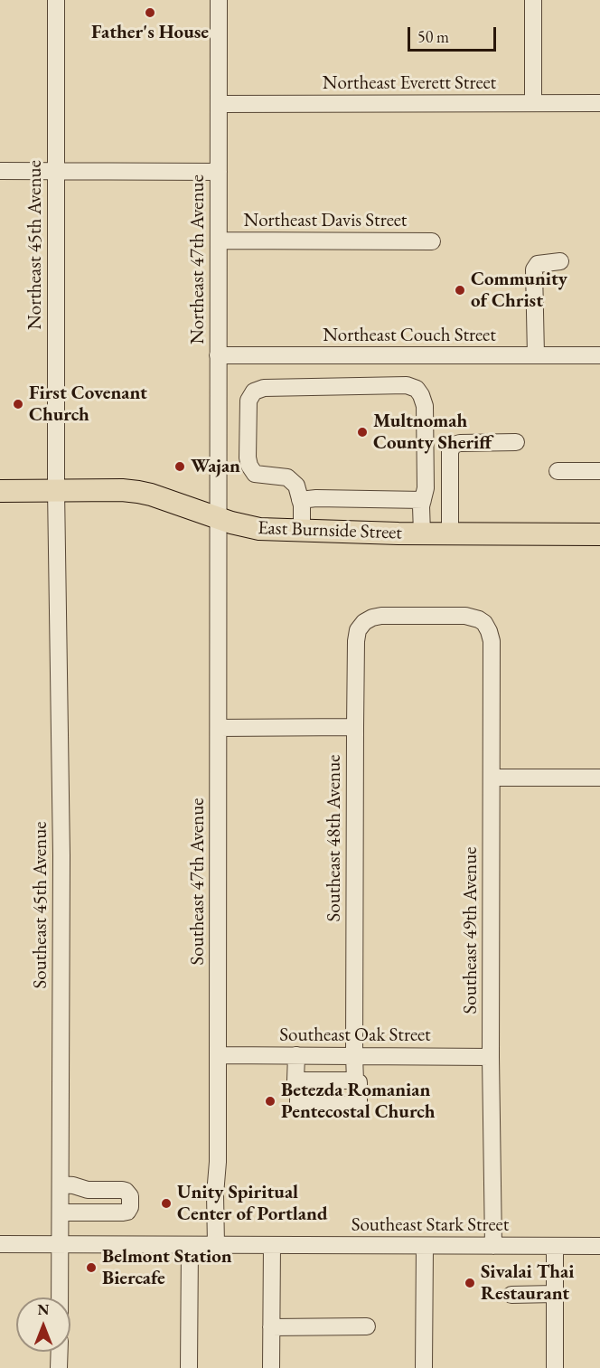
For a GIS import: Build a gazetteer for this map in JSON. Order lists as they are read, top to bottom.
{
  "streets": {
    "main road": ["East Burnside Street"],
    "street": [
      "Northeast Everett Street",
      "Northeast Davis Street",
      "Northeast 45th Avenue",
      "Northeast 47th Avenue",
      "Northeast Couch Street",
      "Southeast 48th Avenue",
      "Southeast 47th Avenue",
      "Southeast 45th Avenue",
      "Southeast 49th Avenue",
      "Southeast Oak Street",
      "Southeast Stark Street"
    ]
  },
  "crossings": [
    ["Northeast Everett Street", "Northeast 47th Avenue"],
    ["Northeast Davis Street", "Northeast 47th Avenue"],
    ["Northeast 45th Avenue", "East Burnside Street"],
    ["Northeast 45th Avenue", "Southeast 45th Avenue"],
    ["Northeast 47th Avenue", "Northeast Couch Street"],
    ["Northeast 47th Avenue", "East Burnside Street"],
    ["Northeast 47th Avenue", "Southeast 47th Avenue"],
    ["East Burnside Street", "Southeast 47th Avenue"],
    ["East Burnside Street", "Southeast 45th Avenue"],
    ["Southeast 48th Avenue", "Southeast 49th Avenue"],
    ["Southeast 48th Avenue", "Southeast Oak Street"],
    ["Southeast 47th Avenue", "Southeast Oak Street"],
    ["Southeast 47th Avenue", "Southeast Stark Street"],
    ["Southeast 45th Avenue", "Southeast Stark Street"],
    ["Southeast 49th Avenue", "Southeast Oak Street"],
    ["Southeast 49th Avenue", "Southeast Stark Street"]
  ],
  "places": [
    "Father's House",
    "Community of Christ",
    "First Covenant Church",
    "Multnomah County Sheriff",
    "Wajan",
    "Betezda Romanian Pentecostal Church",
    "Unity Spiritual Center of Portland",
    "Belmont Station Biercafe",
    "Sivalai Thai Restaurant"
  ],
  "scale_bar": "50 m",
  "north": "top"
}
